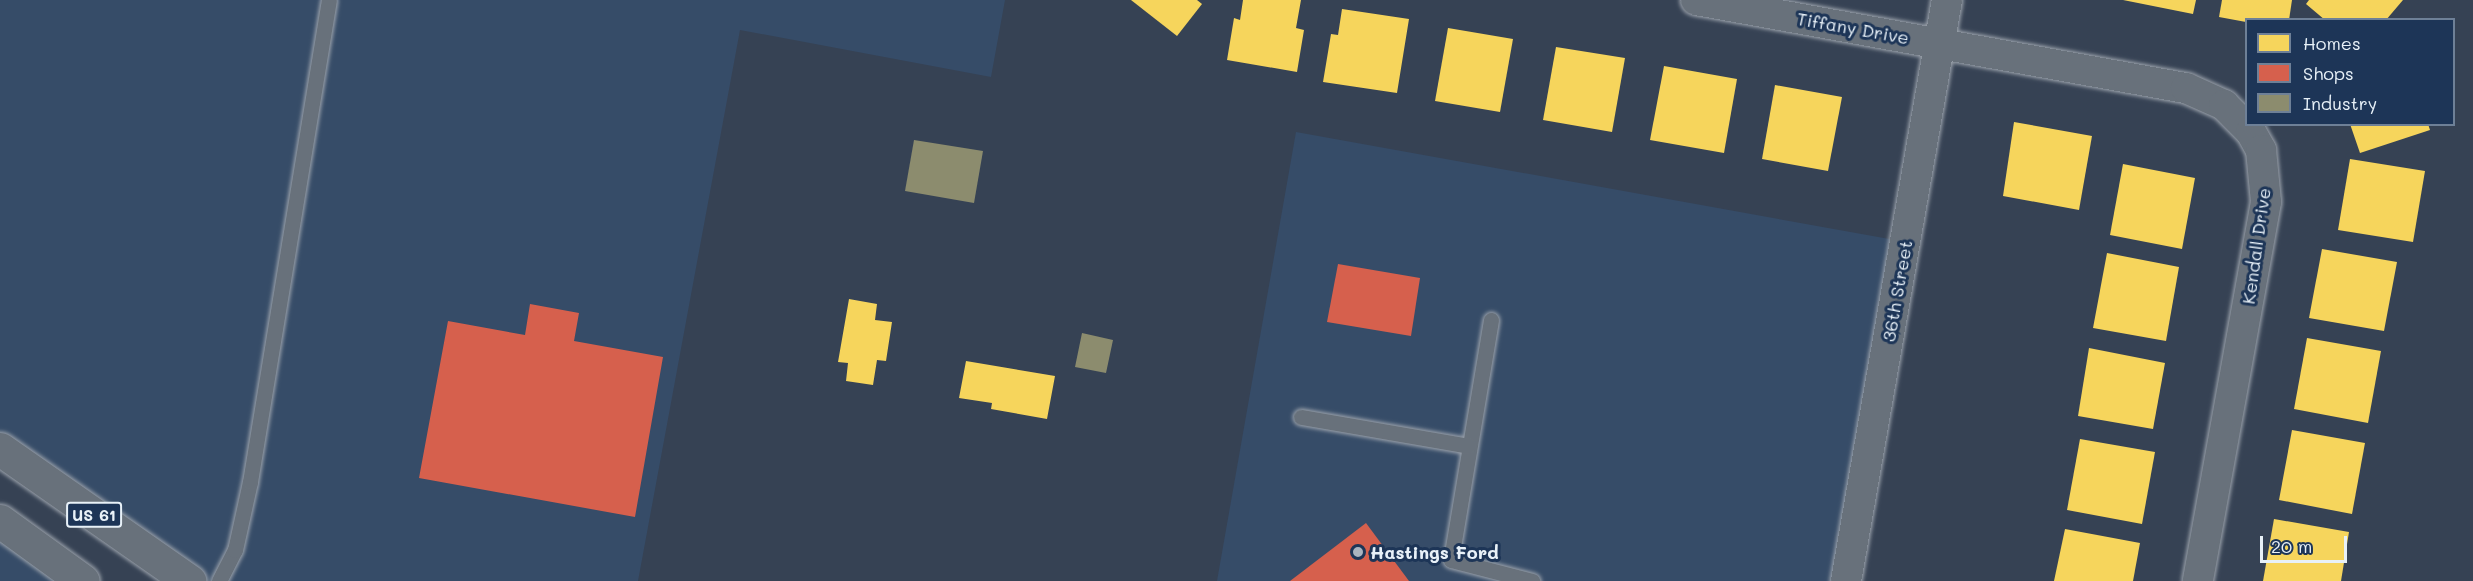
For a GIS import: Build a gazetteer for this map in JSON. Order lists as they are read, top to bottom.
{
  "streets": {
    "highway": ["US 61"],
    "street": ["Tiffany Drive", "Kendall Drive", "36th Street"]
  },
  "crossings": [
    ["Tiffany Drive", "Kendall Drive"],
    ["Tiffany Drive", "36th Street"],
    ["Kendall Drive", "36th Street"]
  ],
  "places": ["Hastings Ford"],
  "legend": ["Homes", "Shops", "Industry"],
  "scale_bar": "20 m"
}
